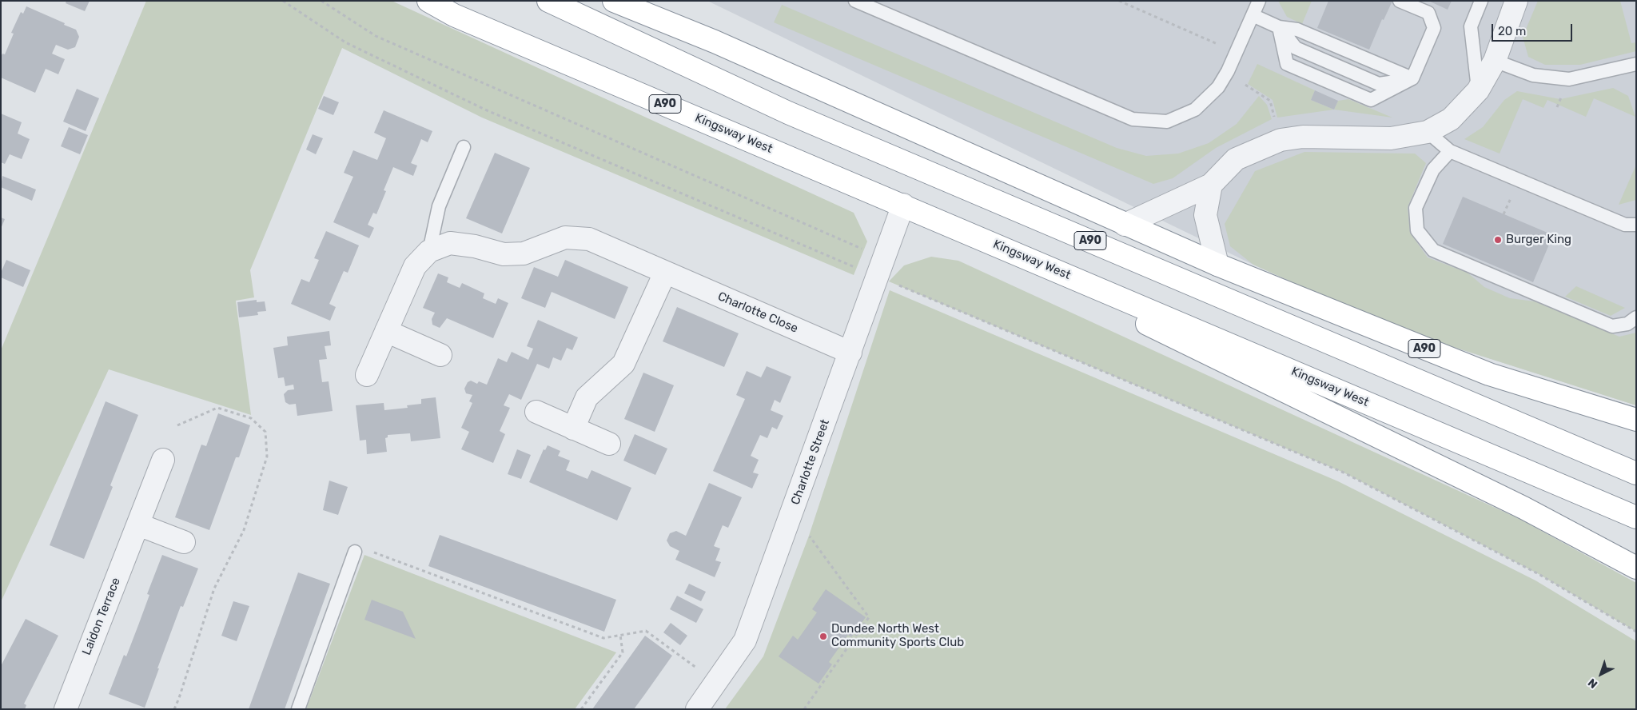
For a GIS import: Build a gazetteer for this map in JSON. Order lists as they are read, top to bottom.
{
  "streets": {
    "highway": ["A90", "Kingsway West"],
    "street": ["Charlotte Close", "Charlotte Street", "Laidon Terrace"]
  },
  "crossings": [
    ["A90", "Kingsway West"],
    ["A90", "Charlotte Street"],
    ["Kingsway West", "Charlotte Street"],
    ["Charlotte Close", "Charlotte Street"]
  ],
  "places": ["Burger King", "Dundee North West Community Sports Club"],
  "scale_bar": "20 m",
  "north": "bottom left"
}
